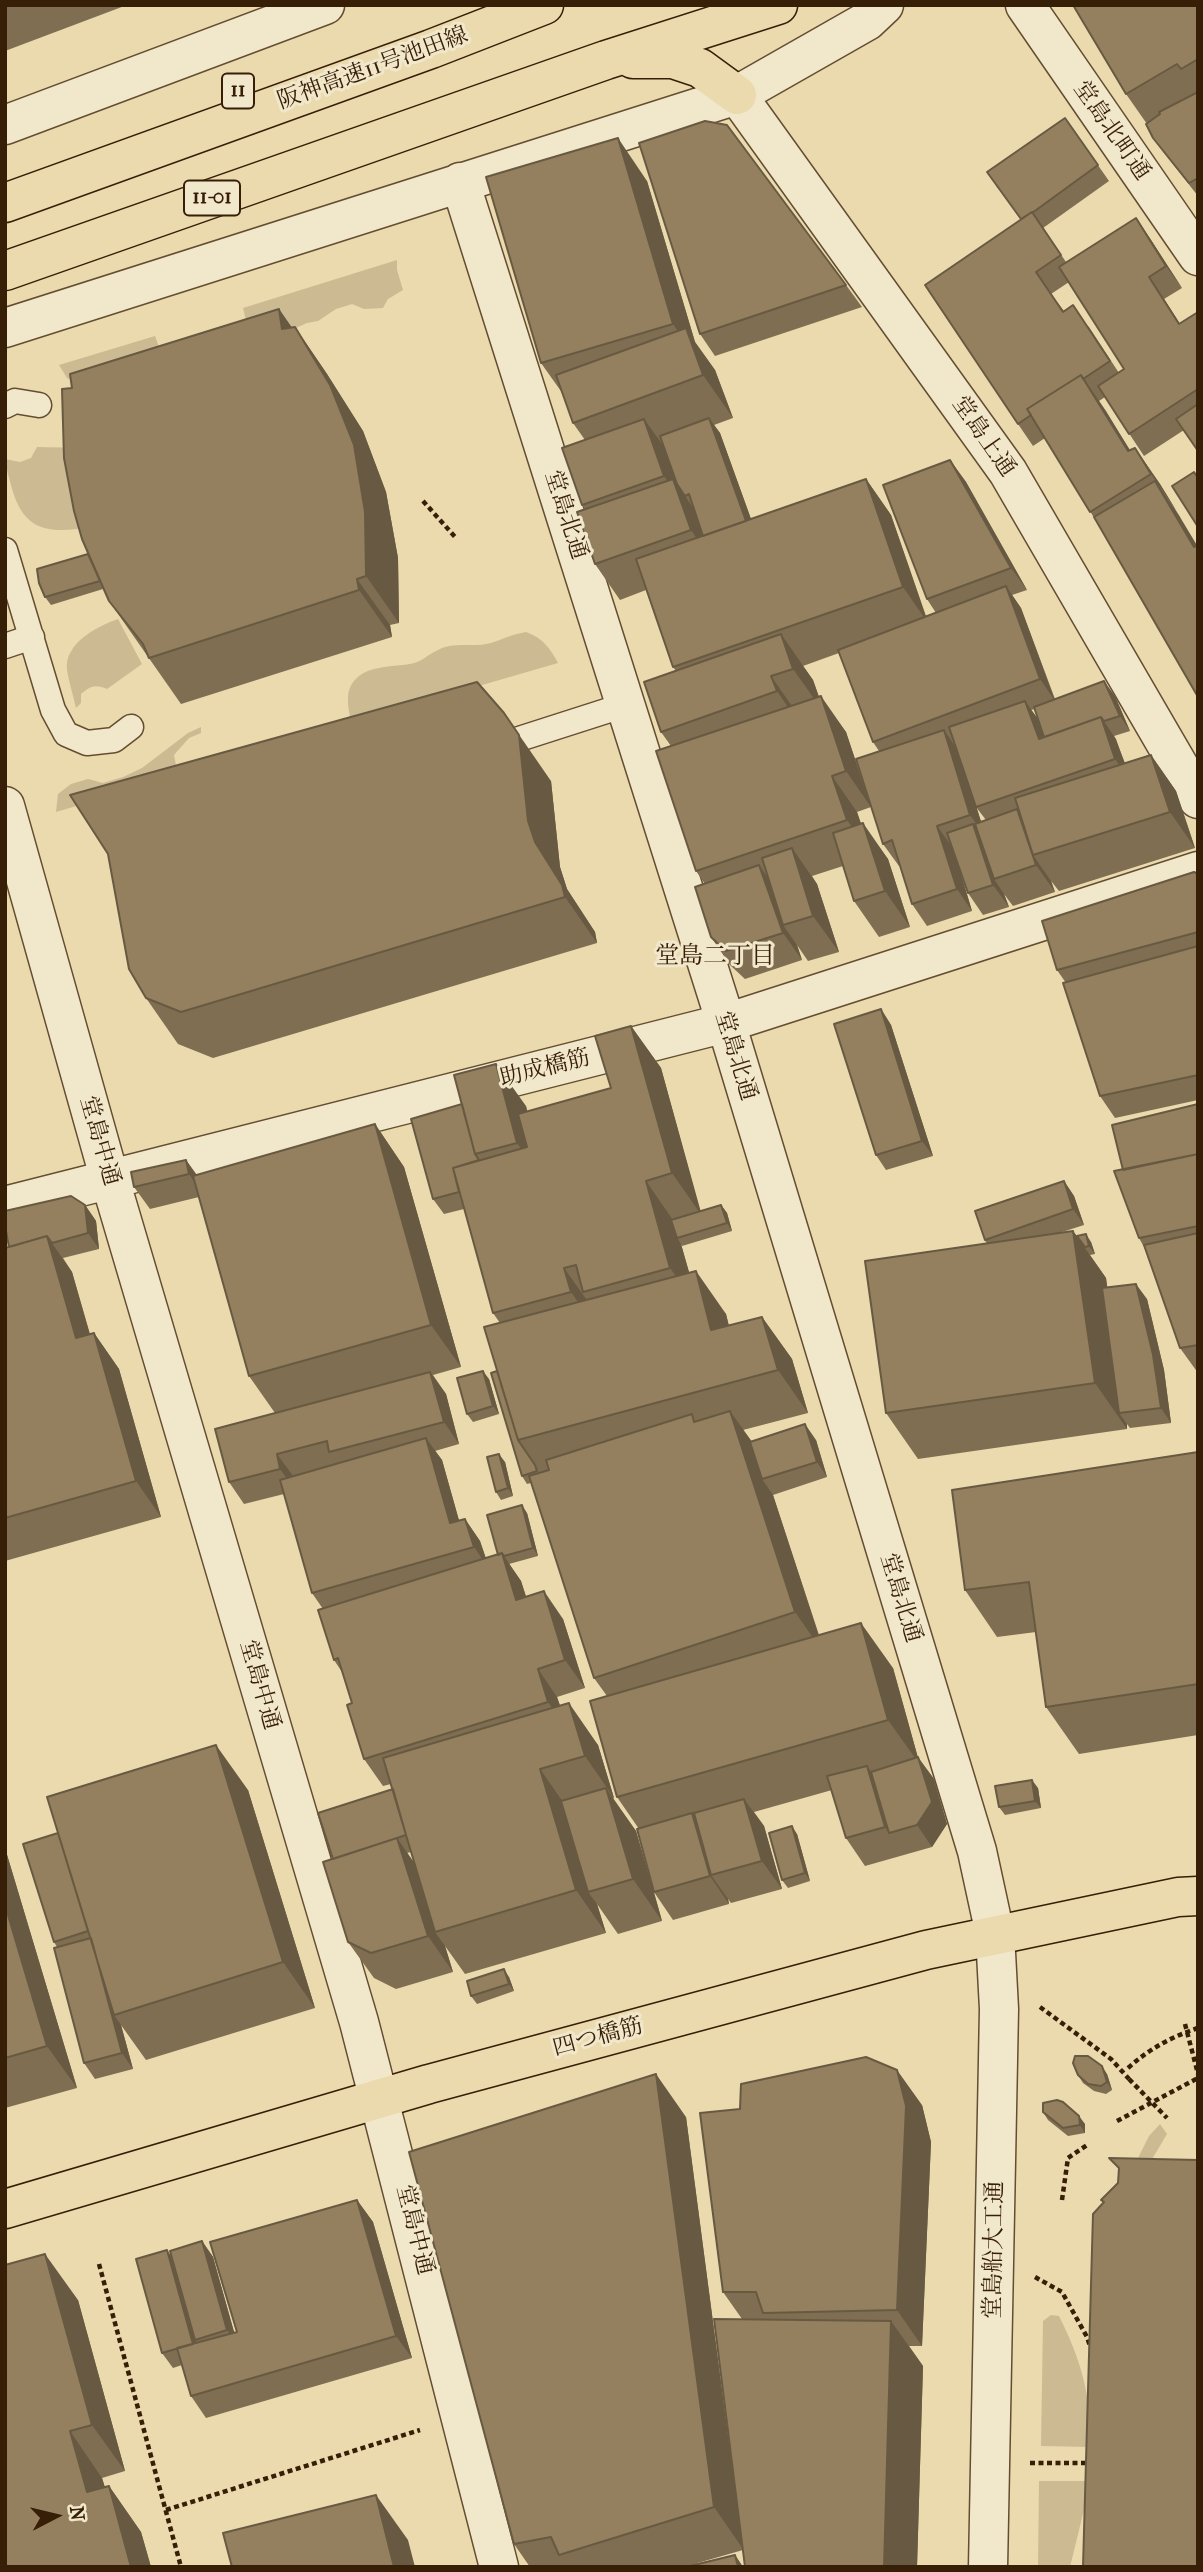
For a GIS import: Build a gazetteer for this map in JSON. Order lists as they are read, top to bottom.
{
  "streets": {
    "main road": [
      "阪神高速11号池田線",
      "11",
      "11-01",
      "四つ橋筋"
    ],
    "street": [
      "堂島北町通",
      "堂島上通",
      "堂島北通",
      "助成橋筋",
      "堂島中通",
      "堂島船大工通"
    ]
  },
  "crossings": [
    ["11-01", "堂島上通"],
    ["堂島北通", "助成橋筋"],
    ["堂島北通", "四つ橋筋"],
    ["堂島北通", "堂島船大工通"],
    ["助成橋筋", "堂島中通"],
    ["堂島中通", "四つ橋筋"],
    ["四つ橋筋", "堂島船大工通"]
  ],
  "districts": ["堂島二丁目"],
  "north": "right"
}
